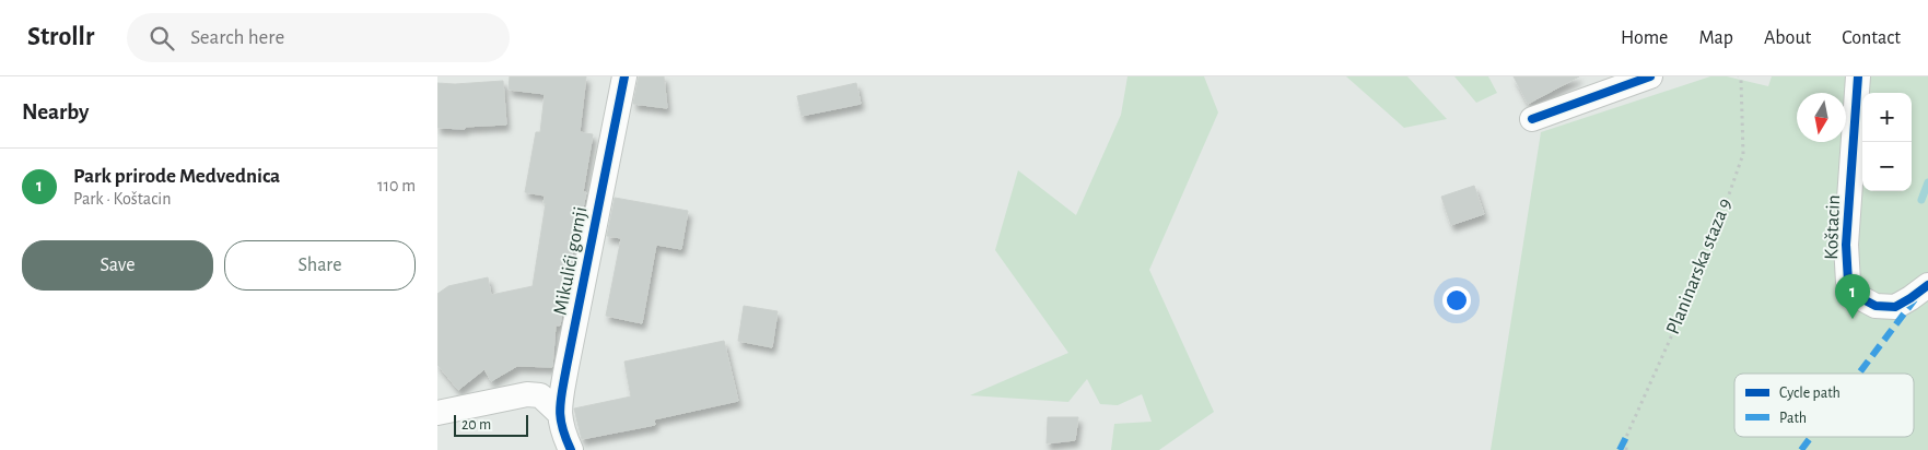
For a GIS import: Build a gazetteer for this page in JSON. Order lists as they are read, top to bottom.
{
  "streets": {
    "street": ["Koštacin", "Mikulići gornji"],
    "path": ["Planinarska staza 9"]
  },
  "legend": ["Cycle path", "Path"],
  "scale_bar": "20 m",
  "north": "bottom",
  "page": {
    "header": "Strollr",
    "search": "Search here",
    "nav": [
      "Home",
      "Map",
      "About",
      "Contact"
    ],
    "heading": "Nearby",
    "map_buttons": ["+", "−"],
    "list": [
      {
        "mark": "1",
        "name": "Park prirode Medvednica",
        "note": "Park · Koštacin",
        "value": "110 m"
      }
    ],
    "buttons": ["Save", "Share"],
    "pins": "1",
    "scale": "20 m"
  }
}
